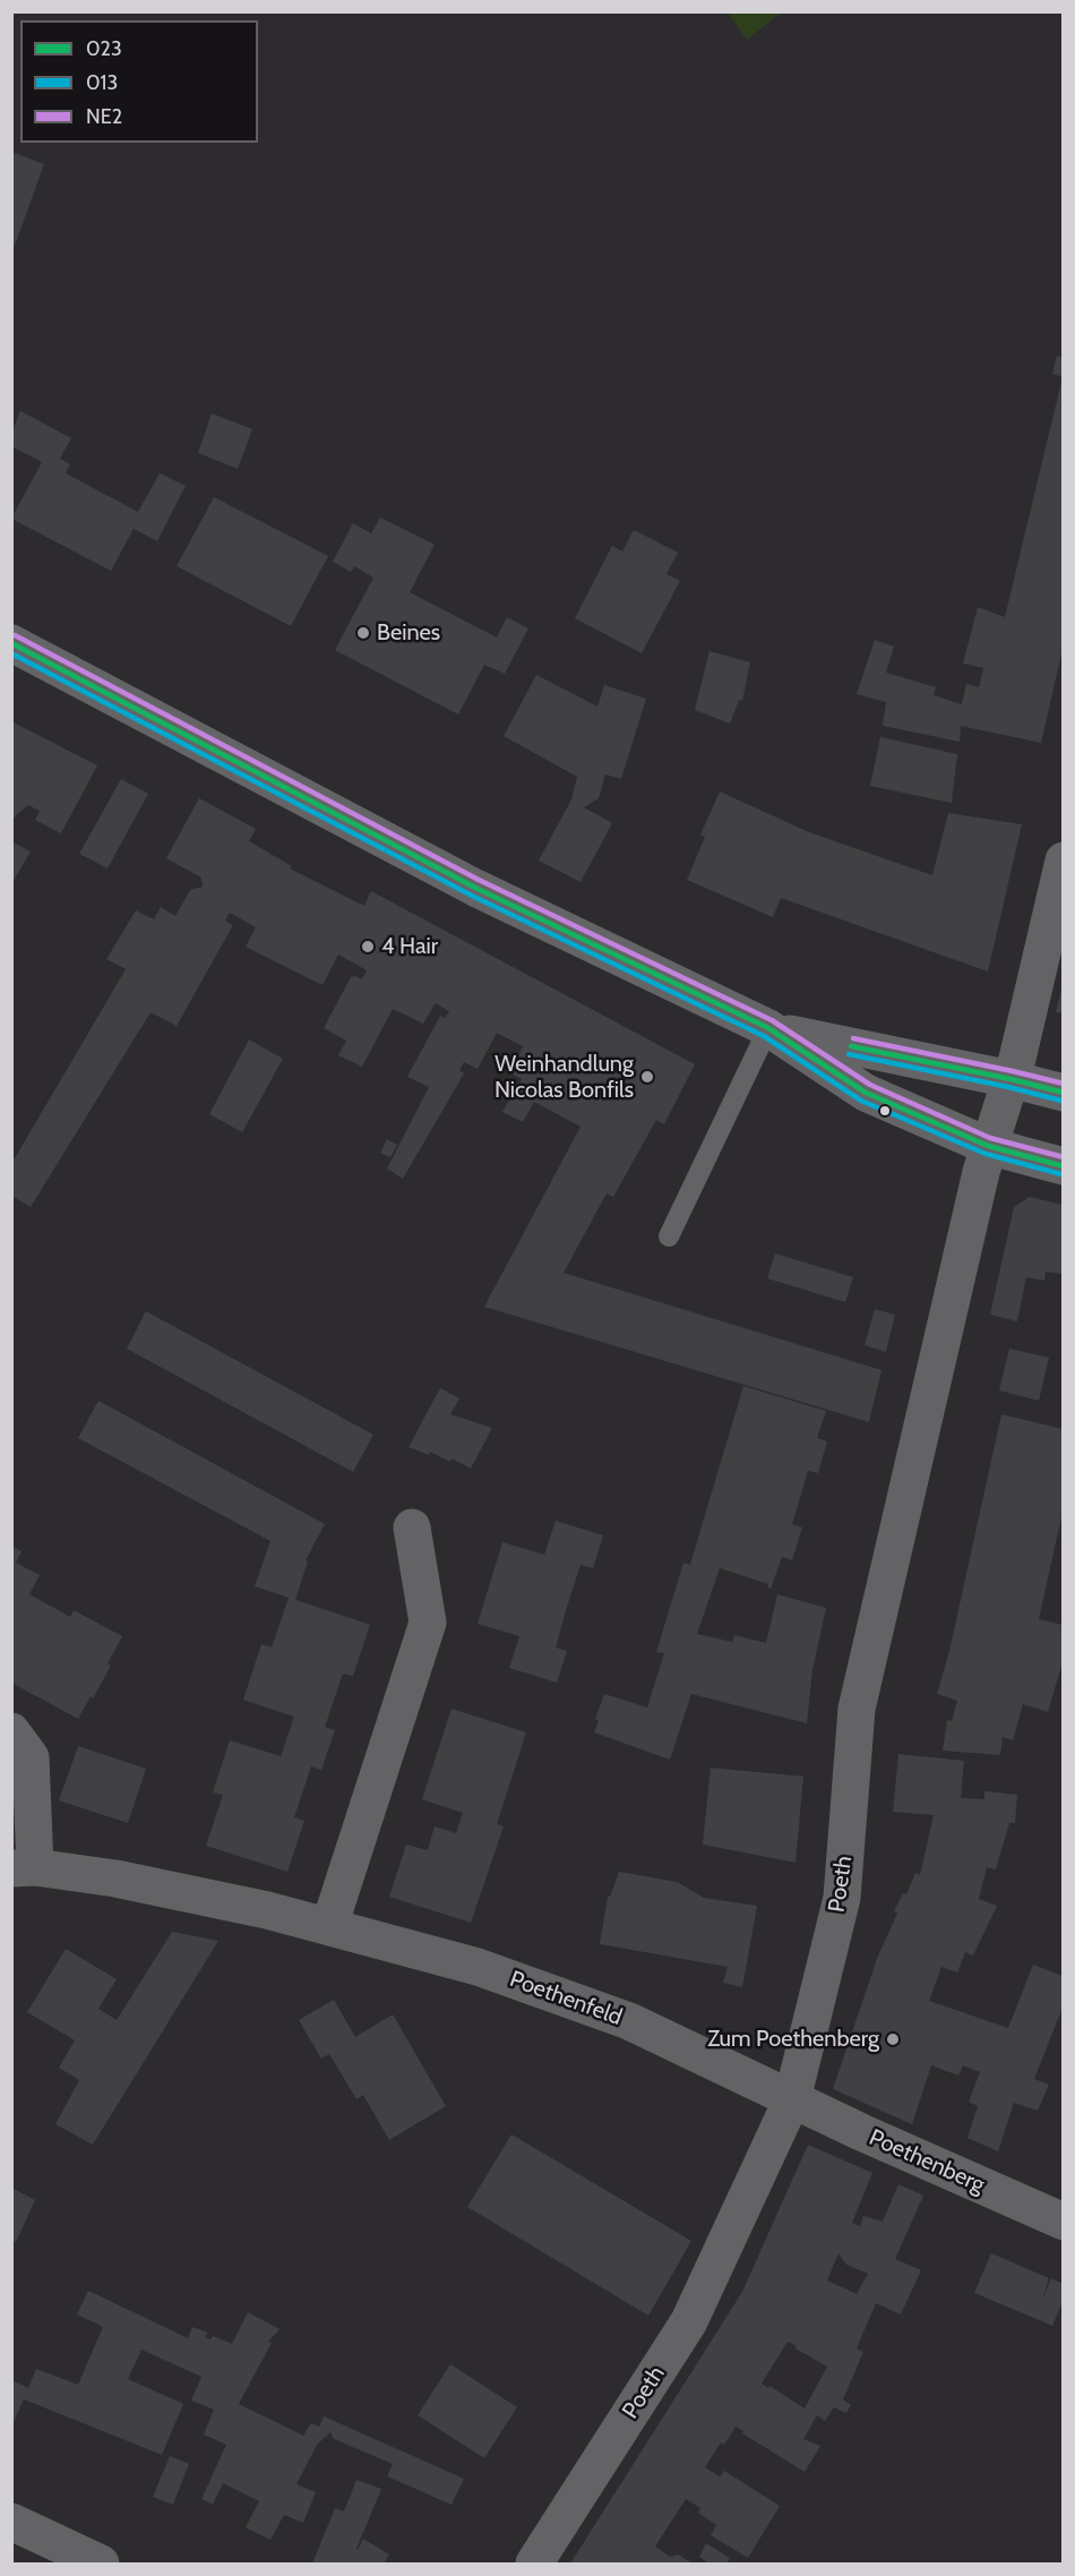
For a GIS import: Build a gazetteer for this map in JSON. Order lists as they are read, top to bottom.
{
  "streets": {
    "street": ["Poeth", "Poethenfeld", "Poethenberg"]
  },
  "crossings": [
    ["Poeth", "Poethenfeld"],
    ["Poeth", "Poethenberg"],
    ["Poethenfeld", "Poethenberg"]
  ],
  "places": [
    "Beines",
    "4 Hair",
    "Weinhandlung Nicolas Bonfils",
    "Zum Poethenberg"
  ],
  "lines": ["transit line NE2", "transit line 023", "transit line 013"],
  "legend": ["023", "013", "NE2"]
}
